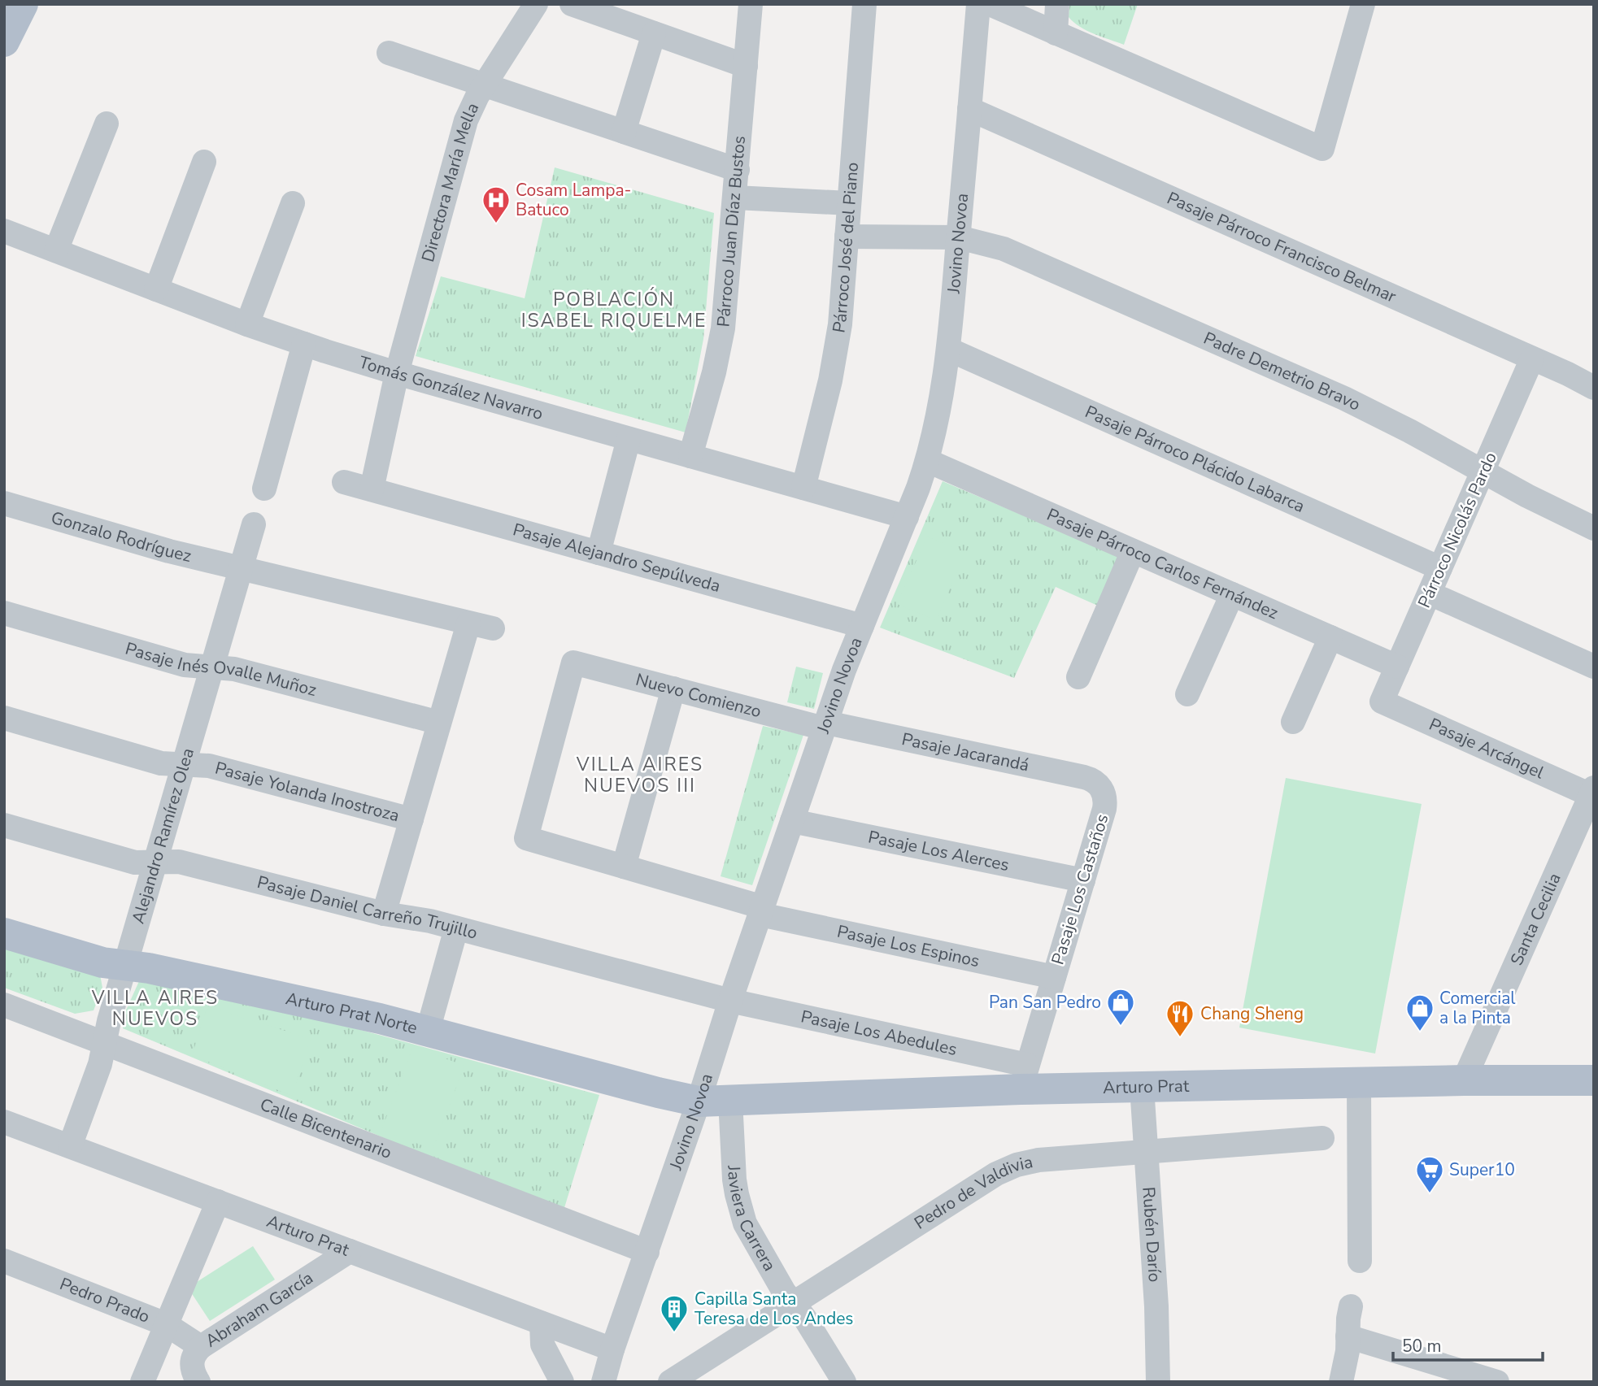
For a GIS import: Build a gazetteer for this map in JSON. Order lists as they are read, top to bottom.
{
  "streets": {
    "main road": ["Arturo Prat Norte", "Arturo Prat"],
    "street": [
      "Directora María Mella",
      "Párroco Juan Díaz Bustos",
      "Jovino Novoa",
      "Pasaje Párroco Francisco Belmar",
      "Párroco José del Piano",
      "Padre Demetrio Bravo",
      "Tomás González Navarro",
      "Pasaje Párroco Plácido Labarca",
      "Párroco Nicolás Pardo",
      "Gonzalo Rodríguez",
      "Pasaje Alejandro Sepúlveda",
      "Pasaje Párroco Carlos Fernández",
      "Pasaje Inés Ovalle Muñoz",
      "Nuevo Comienzo",
      "Pasaje Arcángel",
      "Pasaje Jacarandá",
      "Pasaje Yolanda Inostroza",
      "Alejandro Ramírez Olea",
      "Pasaje Los Alerces",
      "Pasaje Los Castaños",
      "Pasaje Daniel Carreño Trujillo",
      "Santa Cecilia",
      "Pasaje Los Espinos",
      "Pasaje Los Abedules",
      "Calle Bicentenario",
      "Pedro de Valdivia",
      "Javiera Carrera",
      "Rubén Darío",
      "Pedro Prado",
      "Abraham García"
    ]
  },
  "crossings": [
    ["Directora María Mella", "Tomás González Navarro"],
    ["Párroco Juan Díaz Bustos", "Tomás González Navarro"],
    ["Jovino Novoa", "Pasaje Párroco Francisco Belmar"],
    ["Jovino Novoa", "Padre Demetrio Bravo"],
    ["Jovino Novoa", "Tomás González Navarro"],
    ["Jovino Novoa", "Pasaje Párroco Plácido Labarca"],
    ["Jovino Novoa", "Pasaje Alejandro Sepúlveda"],
    ["Jovino Novoa", "Pasaje Párroco Carlos Fernández"],
    ["Jovino Novoa", "Nuevo Comienzo"],
    ["Jovino Novoa", "Pasaje Jacarandá"],
    ["Jovino Novoa", "Pasaje Los Alerces"],
    ["Jovino Novoa", "Pasaje Daniel Carreño Trujillo"],
    ["Jovino Novoa", "Pasaje Los Espinos"],
    ["Jovino Novoa", "Arturo Prat Norte"],
    ["Jovino Novoa", "Pasaje Los Abedules"],
    ["Jovino Novoa", "Arturo Prat"],
    ["Jovino Novoa", "Calle Bicentenario"],
    ["Pasaje Párroco Francisco Belmar", "Párroco Nicolás Pardo"],
    ["Párroco José del Piano", "Padre Demetrio Bravo"],
    ["Párroco José del Piano", "Tomás González Navarro"],
    ["Padre Demetrio Bravo", "Párroco Nicolás Pardo"],
    ["Pasaje Párroco Plácido Labarca", "Párroco Nicolás Pardo"],
    ["Párroco Nicolás Pardo", "Pasaje Párroco Carlos Fernández"],
    ["Párroco Nicolás Pardo", "Pasaje Arcángel"],
    ["Gonzalo Rodríguez", "Alejandro Ramírez Olea"],
    ["Pasaje Inés Ovalle Muñoz", "Alejandro Ramírez Olea"],
    ["Nuevo Comienzo", "Pasaje Jacarandá"],
    ["Pasaje Arcángel", "Santa Cecilia"],
    ["Pasaje Jacarandá", "Pasaje Los Castaños"],
    ["Pasaje Yolanda Inostroza", "Alejandro Ramírez Olea"],
    ["Alejandro Ramírez Olea", "Pasaje Daniel Carreño Trujillo"],
    ["Alejandro Ramírez Olea", "Arturo Prat Norte"],
    ["Alejandro Ramírez Olea", "Arturo Prat"],
    ["Alejandro Ramírez Olea", "Calle Bicentenario"],
    ["Pasaje Los Alerces", "Pasaje Los Castaños"],
    ["Pasaje Los Castaños", "Pasaje Los Espinos"],
    ["Pasaje Los Castaños", "Pasaje Los Abedules"],
    ["Pasaje Los Castaños", "Arturo Prat"],
    ["Pasaje Daniel Carreño Trujillo", "Pasaje Los Abedules"],
    ["Santa Cecilia", "Arturo Prat"],
    ["Arturo Prat Norte", "Arturo Prat"],
    ["Pasaje Los Abedules", "Arturo Prat"],
    ["Arturo Prat", "Javiera Carrera"],
    ["Arturo Prat", "Rubén Darío"],
    ["Arturo Prat", "Abraham García"],
    ["Pedro de Valdivia", "Javiera Carrera"],
    ["Pedro de Valdivia", "Rubén Darío"],
    ["Pedro Prado", "Abraham García"]
  ],
  "districts": ["POBLACIÓN ISABEL RIQUELME", "VILLA AIRES NUEVOS III", "VILLA AIRES NUEVOS"],
  "places": {
    "hospital": ["Cosam Lampa- Batuco"],
    "shop": ["Pan San Pedro", "Comercial a la Pinta"],
    "restaurant": ["Chang Sheng"],
    "supermarket": ["Super10"],
    "building": ["Capilla Santa Teresa de Los Andes"]
  },
  "scale_bar": "50 m"
}
